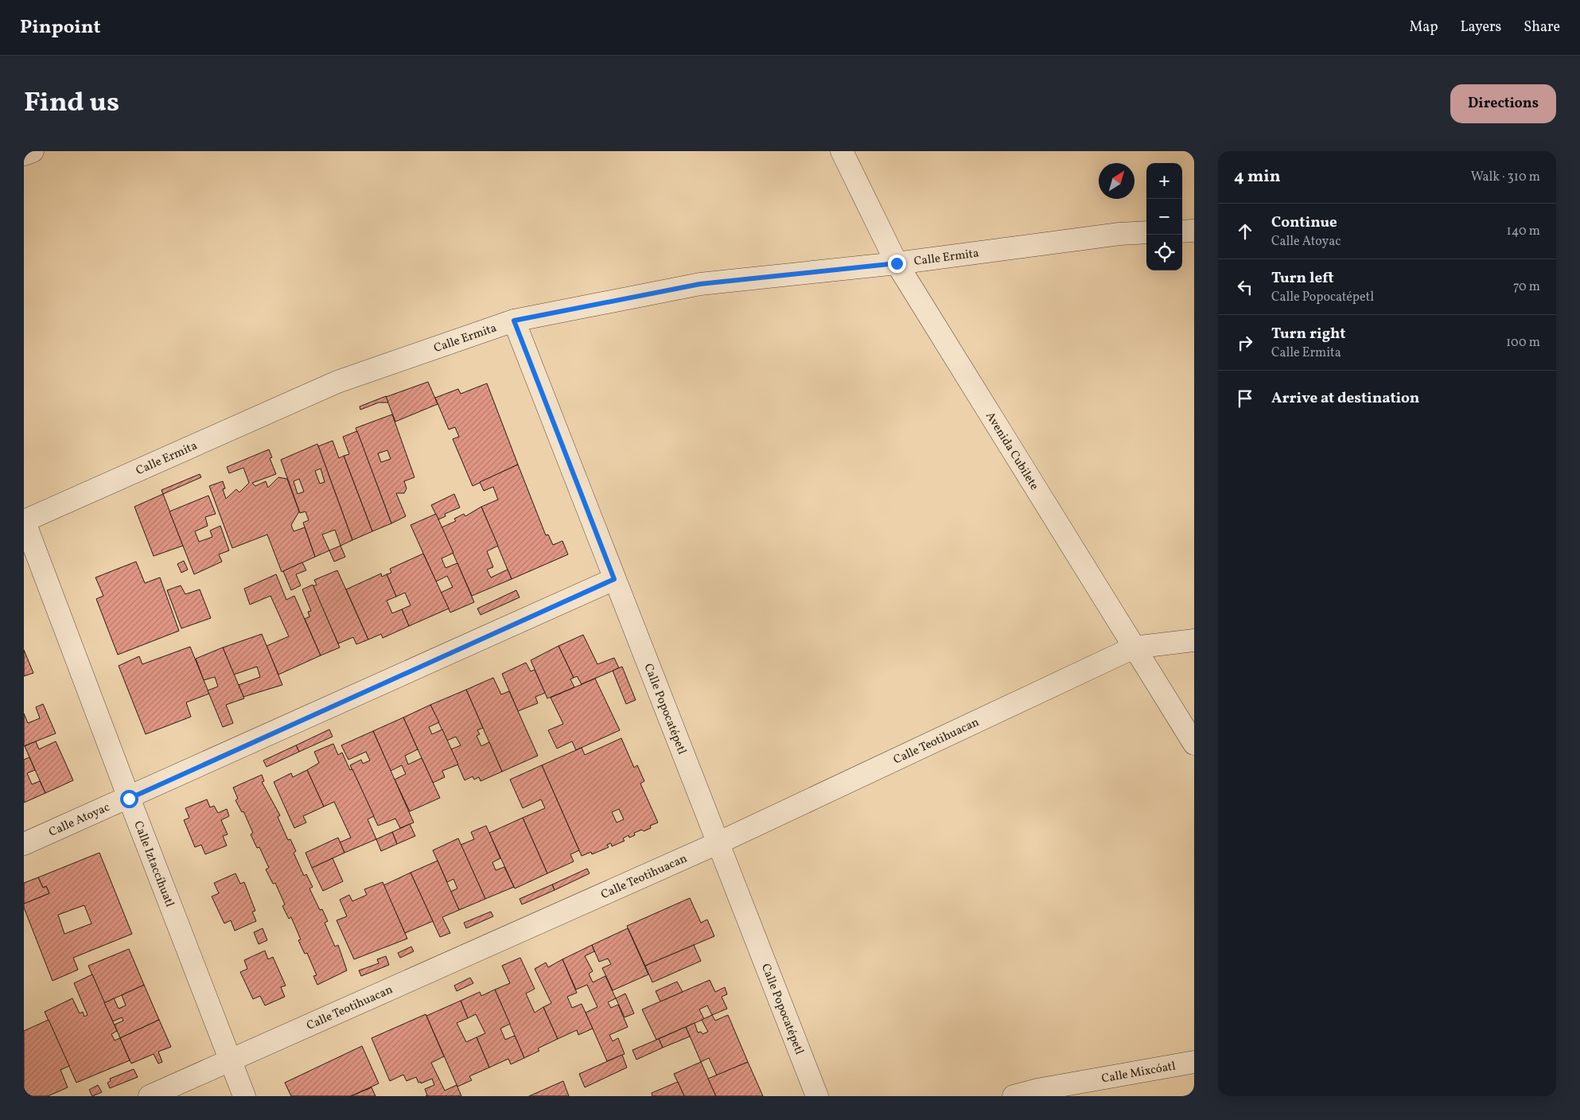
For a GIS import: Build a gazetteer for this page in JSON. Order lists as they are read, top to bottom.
{
  "streets": {
    "street": [
      "Calle Ermita",
      "Avenida Cubilete",
      "Calle Popocatépetl",
      "Calle Teotihuacan",
      "Calle Atoyac",
      "Calle Iztaccíhuatl",
      "Calle Mixcóatl"
    ]
  },
  "crossings": [
    ["Calle Ermita", "Avenida Cubilete"],
    ["Calle Ermita", "Calle Popocatépetl"],
    ["Calle Ermita", "Calle Iztaccíhuatl"],
    ["Avenida Cubilete", "Calle Teotihuacan"],
    ["Calle Popocatépetl", "Calle Teotihuacan"],
    ["Calle Popocatépetl", "Calle Atoyac"],
    ["Calle Teotihuacan", "Calle Iztaccíhuatl"],
    ["Calle Atoyac", "Calle Iztaccíhuatl"]
  ],
  "north": "top right",
  "page": {
    "header": "Pinpoint",
    "nav": ["Map", "Layers", "Share"],
    "title": "Find us",
    "buttons": "Directions",
    "heading": ["4 min", "Walk · 310 m"],
    "map_buttons": ["+", "−"],
    "list": [
      ["Continue", "Calle Atoyac", "140 m"],
      ["Turn left", "Calle Popocatépetl", "70 m"],
      ["Turn right", "Calle Ermita", "100 m"],
      "Arrive at destination"
    ]
  }
}
